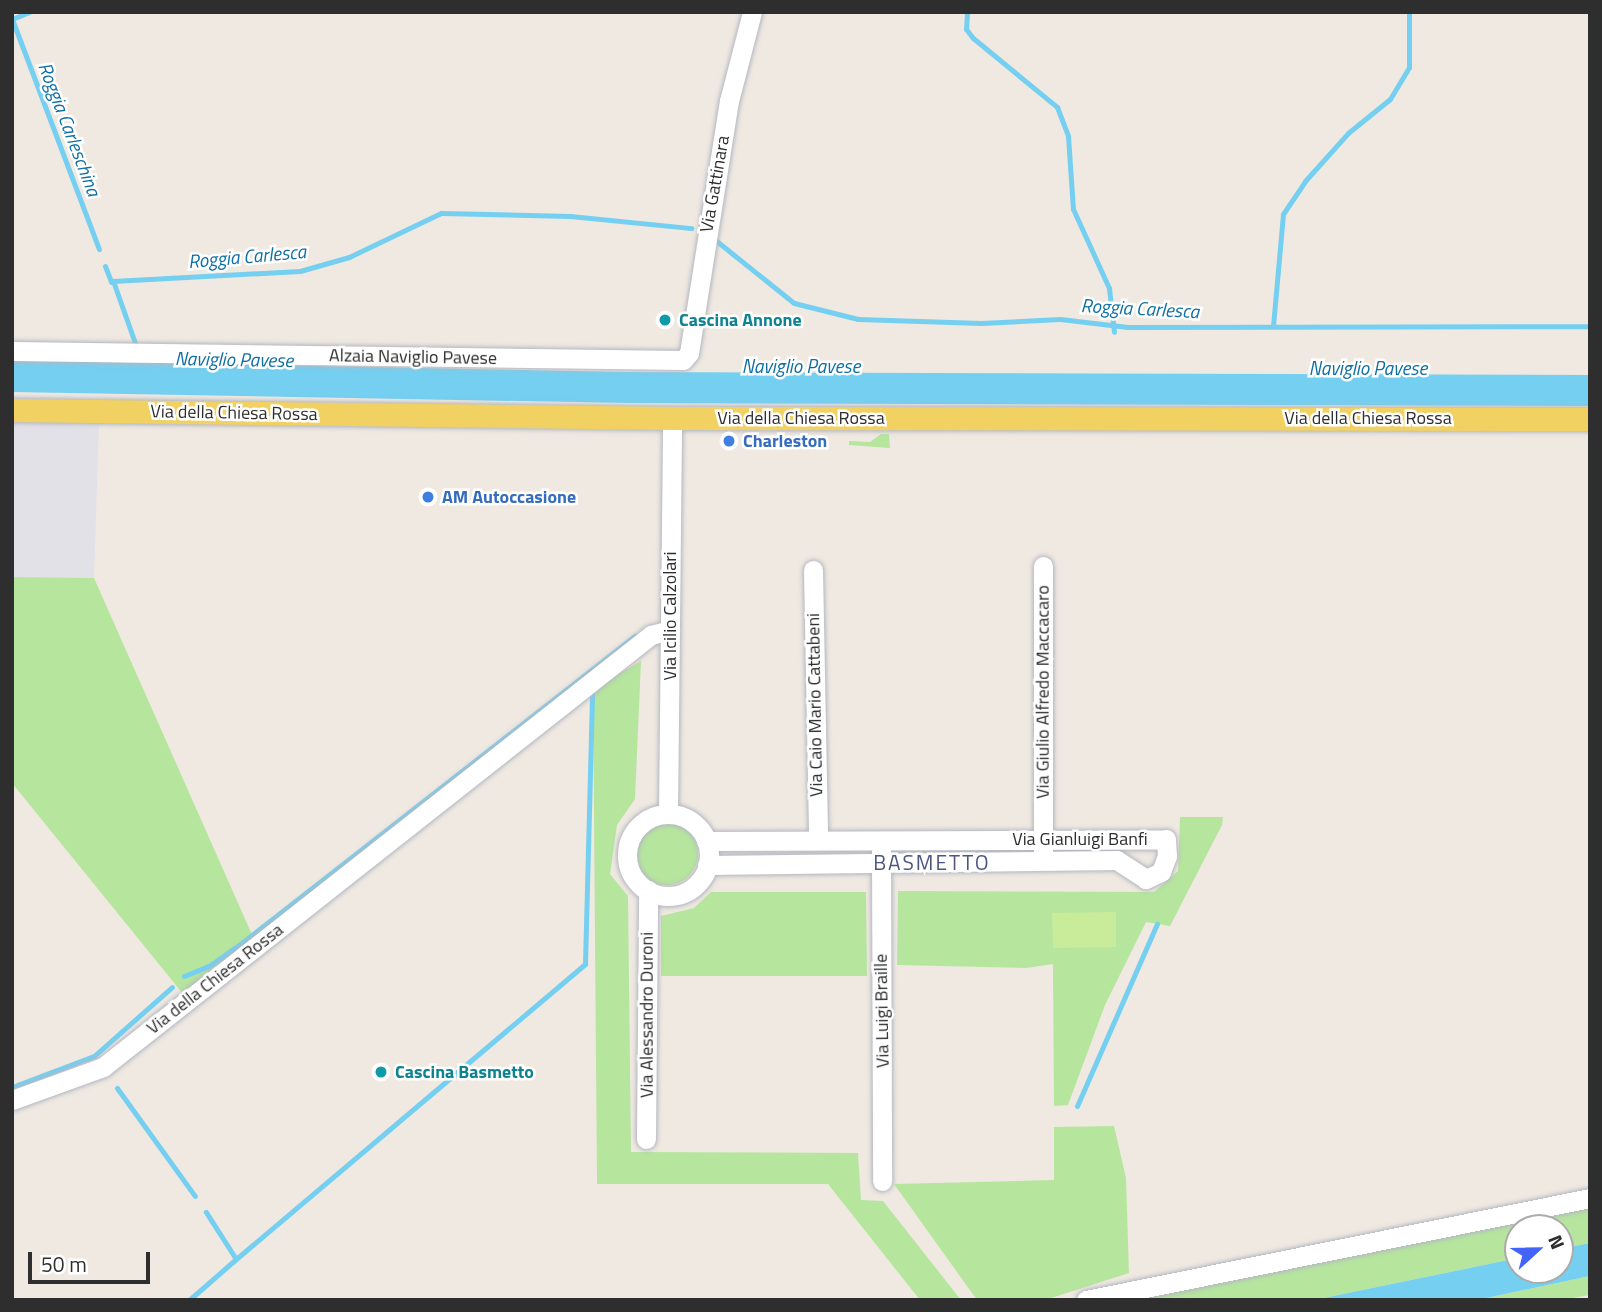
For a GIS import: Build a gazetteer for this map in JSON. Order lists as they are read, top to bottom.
{
  "streets": {
    "main road": ["Via della Chiesa Rossa"],
    "street": [
      "Via Gattinara",
      "Alzaia Naviglio Pavese",
      "Via Icilio Calzolari",
      "Via Giulio Alfredo Maccacaro",
      "Via Caio Mario Cattabeni",
      "Via Gianluigi Banfi",
      "Via Luigi Braille",
      "Via Alessandro Duroni"
    ]
  },
  "crossings": [
    ["Via Gattinara", "Alzaia Naviglio Pavese"],
    ["Via della Chiesa Rossa", "Via Icilio Calzolari"],
    ["Via Icilio Calzolari", "Via Gianluigi Banfi"],
    ["Via Icilio Calzolari", "Via Alessandro Duroni"],
    ["Via Giulio Alfredo Maccacaro", "Via Gianluigi Banfi"],
    ["Via Caio Mario Cattabeni", "Via Gianluigi Banfi"],
    ["Via Gianluigi Banfi", "Via Luigi Braille"],
    ["Via Gianluigi Banfi", "Via Alessandro Duroni"]
  ],
  "districts": ["BASMETTO"],
  "water": ["Roggia Carleschina", "Roggia Carlesca", "Naviglio Pavese"],
  "places": [
    "Cascina Annone",
    "Charleston",
    "AM Autoccasione",
    "Cascina Basmetto"
  ],
  "scale_bar": "50 m",
  "north": "right"
}
